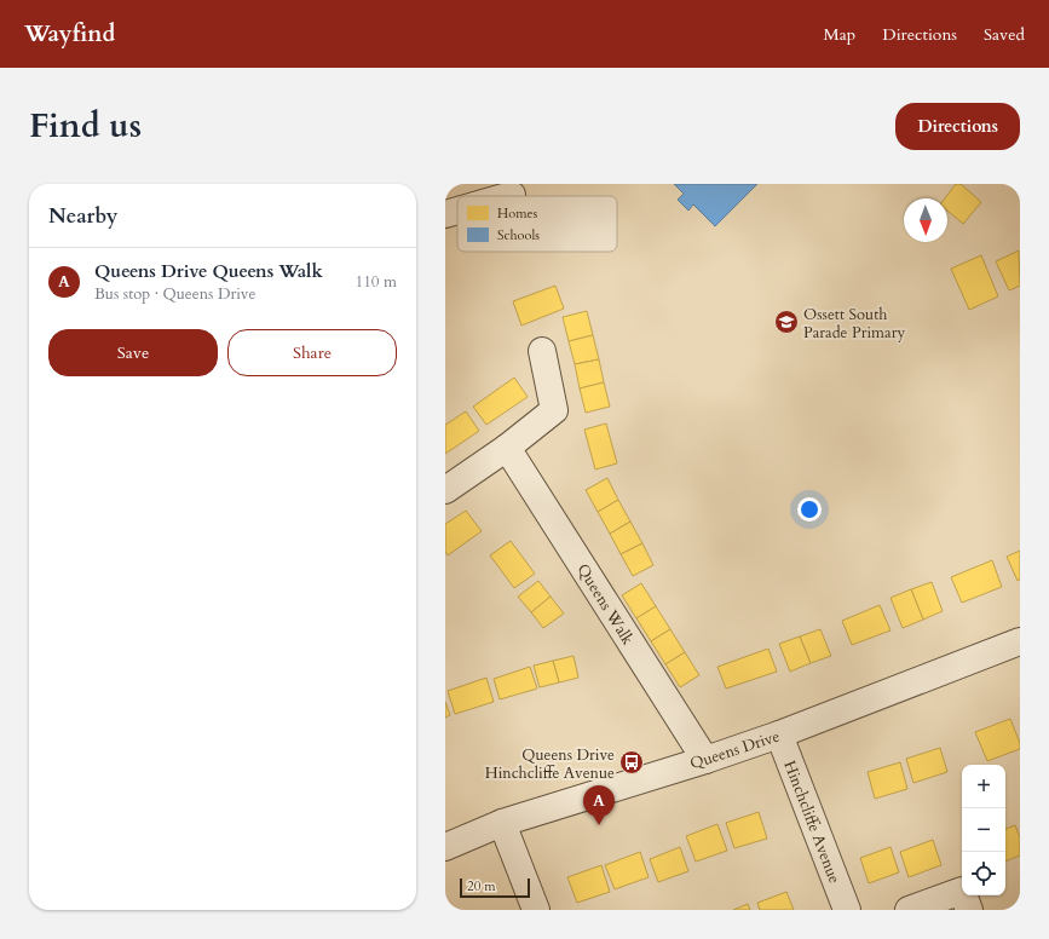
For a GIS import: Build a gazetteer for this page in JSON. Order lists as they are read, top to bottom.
{
  "streets": {
    "street": ["Queens Walk", "Queens Drive", "Hinchcliffe Avenue"]
  },
  "crossings": [
    ["Queens Walk", "Queens Drive"],
    ["Queens Drive", "Hinchcliffe Avenue"]
  ],
  "places": {
    "school or university": ["Ossett South Parade Primary"],
    "bus stop": ["Queens Drive Hinchcliffe Avenue"]
  },
  "legend": ["Homes", "Schools"],
  "scale_bar": "20 m",
  "north": "bottom",
  "page": {
    "header": "Wayfind",
    "nav": ["Map", "Directions", "Saved"],
    "title": "Find us",
    "buttons": [
      "Directions",
      ["Save", "Share"]
    ],
    "heading": "Nearby",
    "list": [
      {
        "mark": "A",
        "name": "Queens Drive Queens Walk",
        "note": "Bus stop · Queens Drive",
        "value": "110 m"
      }
    ],
    "map_buttons": ["+", "−"],
    "pins": "A",
    "scale": "20 m"
  }
}
